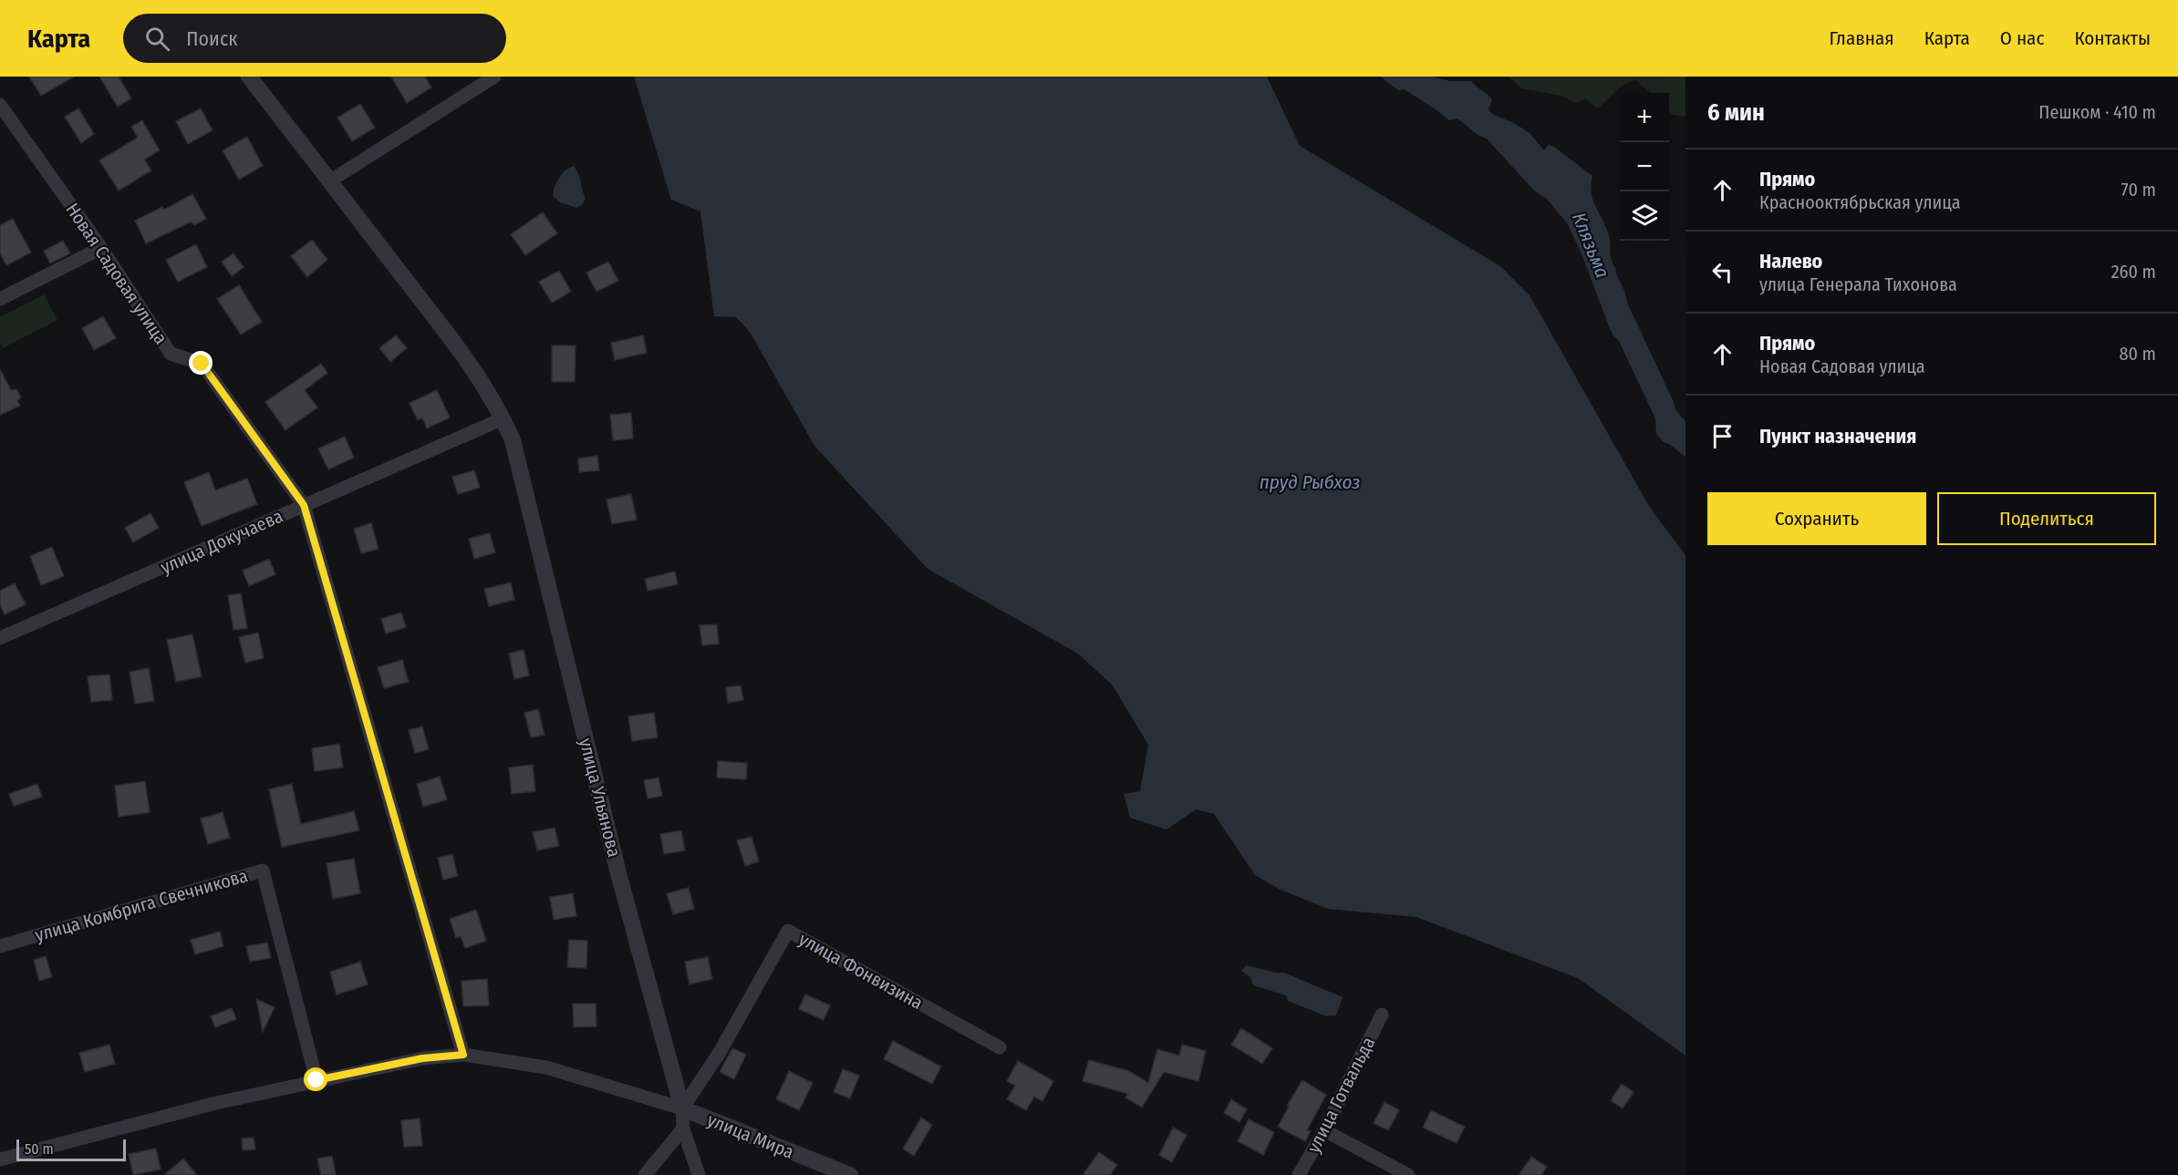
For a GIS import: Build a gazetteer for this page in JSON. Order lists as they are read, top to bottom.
{
  "streets": {
    "street": [
      "Новая Садовая улица",
      "улица Докучаева",
      "улица Ульянова",
      "улица Комбрига Свечникова",
      "улица Фонвизина",
      "улица Готвальда",
      "улица Мира"
    ]
  },
  "crossings": [
    ["Новая Садовая улица", "улица Докучаева"],
    ["улица Докучаева", "улица Ульянова"],
    ["улица Ульянова", "улица Фонвизина"],
    ["улица Ульянова", "улица Мира"],
    ["улица Фонвизина", "улица Мира"]
  ],
  "water": ["Клязьма", "пруд Рыбхоз"],
  "scale_bar": "50 m",
  "page": {
    "header": "Карта",
    "search": "Поиск",
    "nav": [
      "Главная",
      "Карта",
      "О нас",
      "Контакты"
    ],
    "heading": ["6 мин", "Пешком · 410 m"],
    "map_buttons": ["+", "−"],
    "list": [
      ["Прямо", "Краснооктябрьская улица", "70 m"],
      ["Налево", "улица Генерала Тихонова", "260 m"],
      ["Прямо", "Новая Садовая улица", "80 m"],
      "Пункт назначения"
    ],
    "buttons": ["Сохранить", "Поделиться"],
    "scale": "50 m"
  }
}
